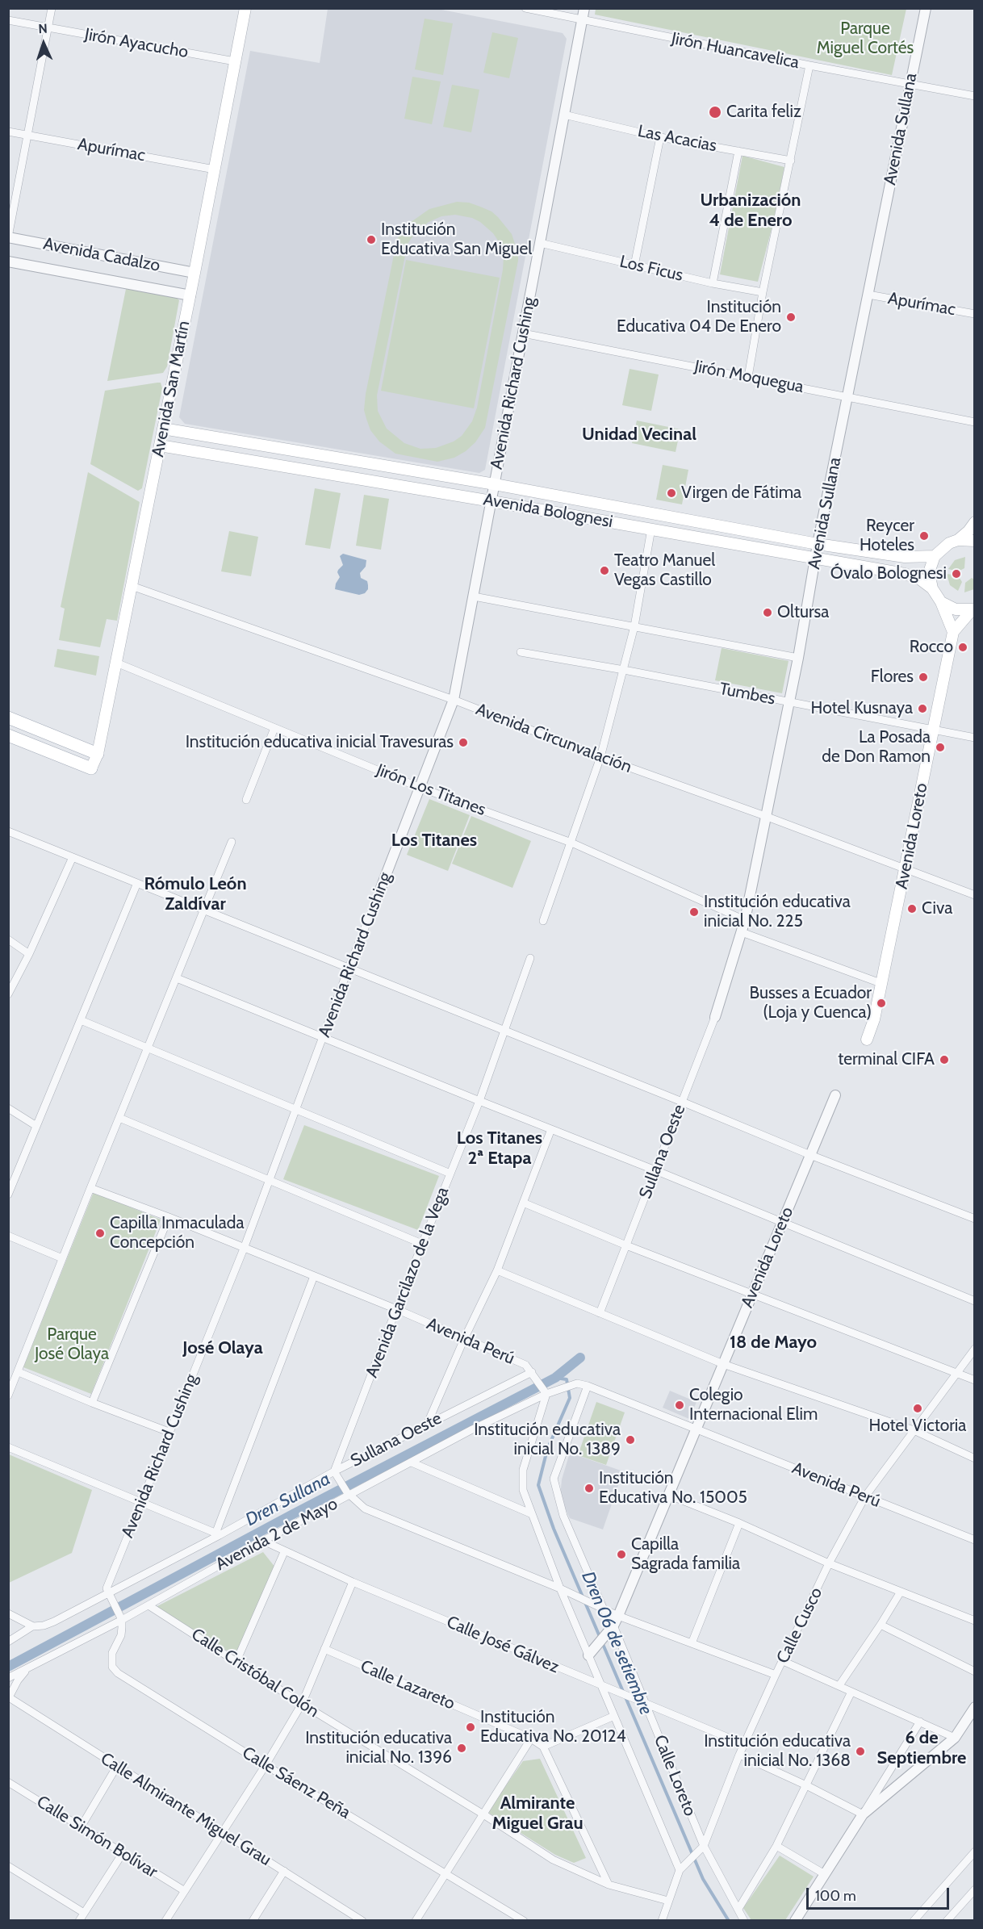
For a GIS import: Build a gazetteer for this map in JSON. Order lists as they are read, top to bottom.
{
  "streets": {
    "main road": ["Avenida San Martín", "Avenida Bolognesi", "Avenida Loreto"],
    "street": [
      "Jirón Ayacucho",
      "Jirón Huancavelica",
      "Avenida Sullana",
      "Las Acacias",
      "Apurímac",
      "Avenida Cadalzo",
      "Los Ficus",
      "Jirón Moquegua",
      "Avenida Richard Cushing",
      "Tumbes",
      "Avenida Circunvalación",
      "Jirón Los Titanes",
      "Sullana Oeste",
      "Avenida Garcilazo de la Vega",
      "Avenida Perú",
      "Avenida 2 de Mayo",
      "Calle Cusco",
      "Calle José Gálvez",
      "Calle Cristóbal Colón",
      "Calle Lazareto",
      "Calle Loreto",
      "Calle Sáenz Peña",
      "Calle Almirante Miguel Grau",
      "Calle Simón Bolívar"
    ]
  },
  "crossings": [
    ["Jirón Ayacucho", "Avenida San Martín"],
    ["Jirón Huancavelica", "Avenida Sullana"],
    ["Jirón Huancavelica", "Avenida Richard Cushing"],
    ["Avenida Sullana", "Apurímac"],
    ["Avenida Sullana", "Jirón Moquegua"],
    ["Avenida Sullana", "Avenida Bolognesi"],
    ["Avenida Sullana", "Tumbes"],
    ["Avenida Sullana", "Avenida Circunvalación"],
    ["Avenida Sullana", "Jirón Los Titanes"],
    ["Avenida Sullana", "Sullana Oeste"],
    ["Las Acacias", "Avenida Richard Cushing"],
    ["Apurímac", "Avenida San Martín"],
    ["Avenida Cadalzo", "Avenida San Martín"],
    ["Los Ficus", "Avenida Richard Cushing"],
    ["Jirón Moquegua", "Avenida Richard Cushing"],
    ["Avenida Richard Cushing", "Avenida Bolognesi"],
    ["Avenida Richard Cushing", "Avenida Circunvalación"],
    ["Avenida Richard Cushing", "Jirón Los Titanes"],
    ["Avenida Richard Cushing", "Sullana Oeste"],
    ["Avenida Richard Cushing", "Avenida Perú"],
    ["Avenida San Martín", "Avenida Bolognesi"],
    ["Avenida San Martín", "Avenida Circunvalación"],
    ["Avenida San Martín", "Jirón Los Titanes"],
    ["Tumbes", "Avenida Loreto"],
    ["Avenida Circunvalación", "Avenida Loreto"],
    ["Avenida Loreto", "Avenida Perú"],
    ["Avenida Loreto", "Calle Loreto"],
    ["Sullana Oeste", "Avenida Garcilazo de la Vega"],
    ["Sullana Oeste", "Avenida Perú"],
    ["Avenida Garcilazo de la Vega", "Avenida Perú"],
    ["Avenida Perú", "Avenida 2 de Mayo"],
    ["Avenida Perú", "Calle Cusco"],
    ["Avenida Perú", "Calle Loreto"],
    ["Avenida 2 de Mayo", "Calle José Gálvez"],
    ["Avenida 2 de Mayo", "Calle Cristóbal Colón"],
    ["Avenida 2 de Mayo", "Calle Sáenz Peña"],
    ["Calle Cusco", "Calle José Gálvez"],
    ["Calle Cusco", "Calle Cristóbal Colón"],
    ["Calle Cusco", "Calle Loreto"],
    ["Calle José Gálvez", "Calle Loreto"]
  ],
  "districts": [
    "Urbanización 4 de Enero",
    "Unidad Vecinal",
    "Los Titanes",
    "Rómulo León Zaldívar",
    "Los Titanes 2ª Etapa",
    "18 de Mayo",
    "José Olaya",
    "6 de Septiembre",
    "Almirante Miguel Grau"
  ],
  "water": ["Dren Sullana", "Dren 06 de setiembre"],
  "parks": ["Parque Miguel Cortés", "Parque José Olaya"],
  "places": [
    "Carita feliz",
    "Institución Educativa San Miguel",
    "Institución Educativa 04 De Enero",
    "Virgen de Fátima",
    "Reycer Hoteles",
    "Teatro Manuel Vegas Castillo",
    "Óvalo Bolognesi",
    "Oltursa",
    "Rocco",
    "Flores",
    "Hotel Kusnaya",
    "Institución educativa inicial Travesuras",
    "La Posada de Don Ramon",
    "Civa",
    "Institución educativa inicial No. 225",
    "Busses a Ecuador (Loja y Cuenca)",
    "terminal CIFA",
    "Capilla Inmaculada Concepción",
    "Colegio Internacional Elim",
    "Hotel Victoria",
    "Institución educativa inicial No. 1389",
    "Institución Educativa No. 15005",
    "Capilla Sagrada familia",
    "Institución Educativa No. 20124",
    "Institución educativa inicial No. 1396",
    "Institución educativa inicial No. 1368"
  ],
  "scale_bar": "100 m",
  "north": "top"
}
